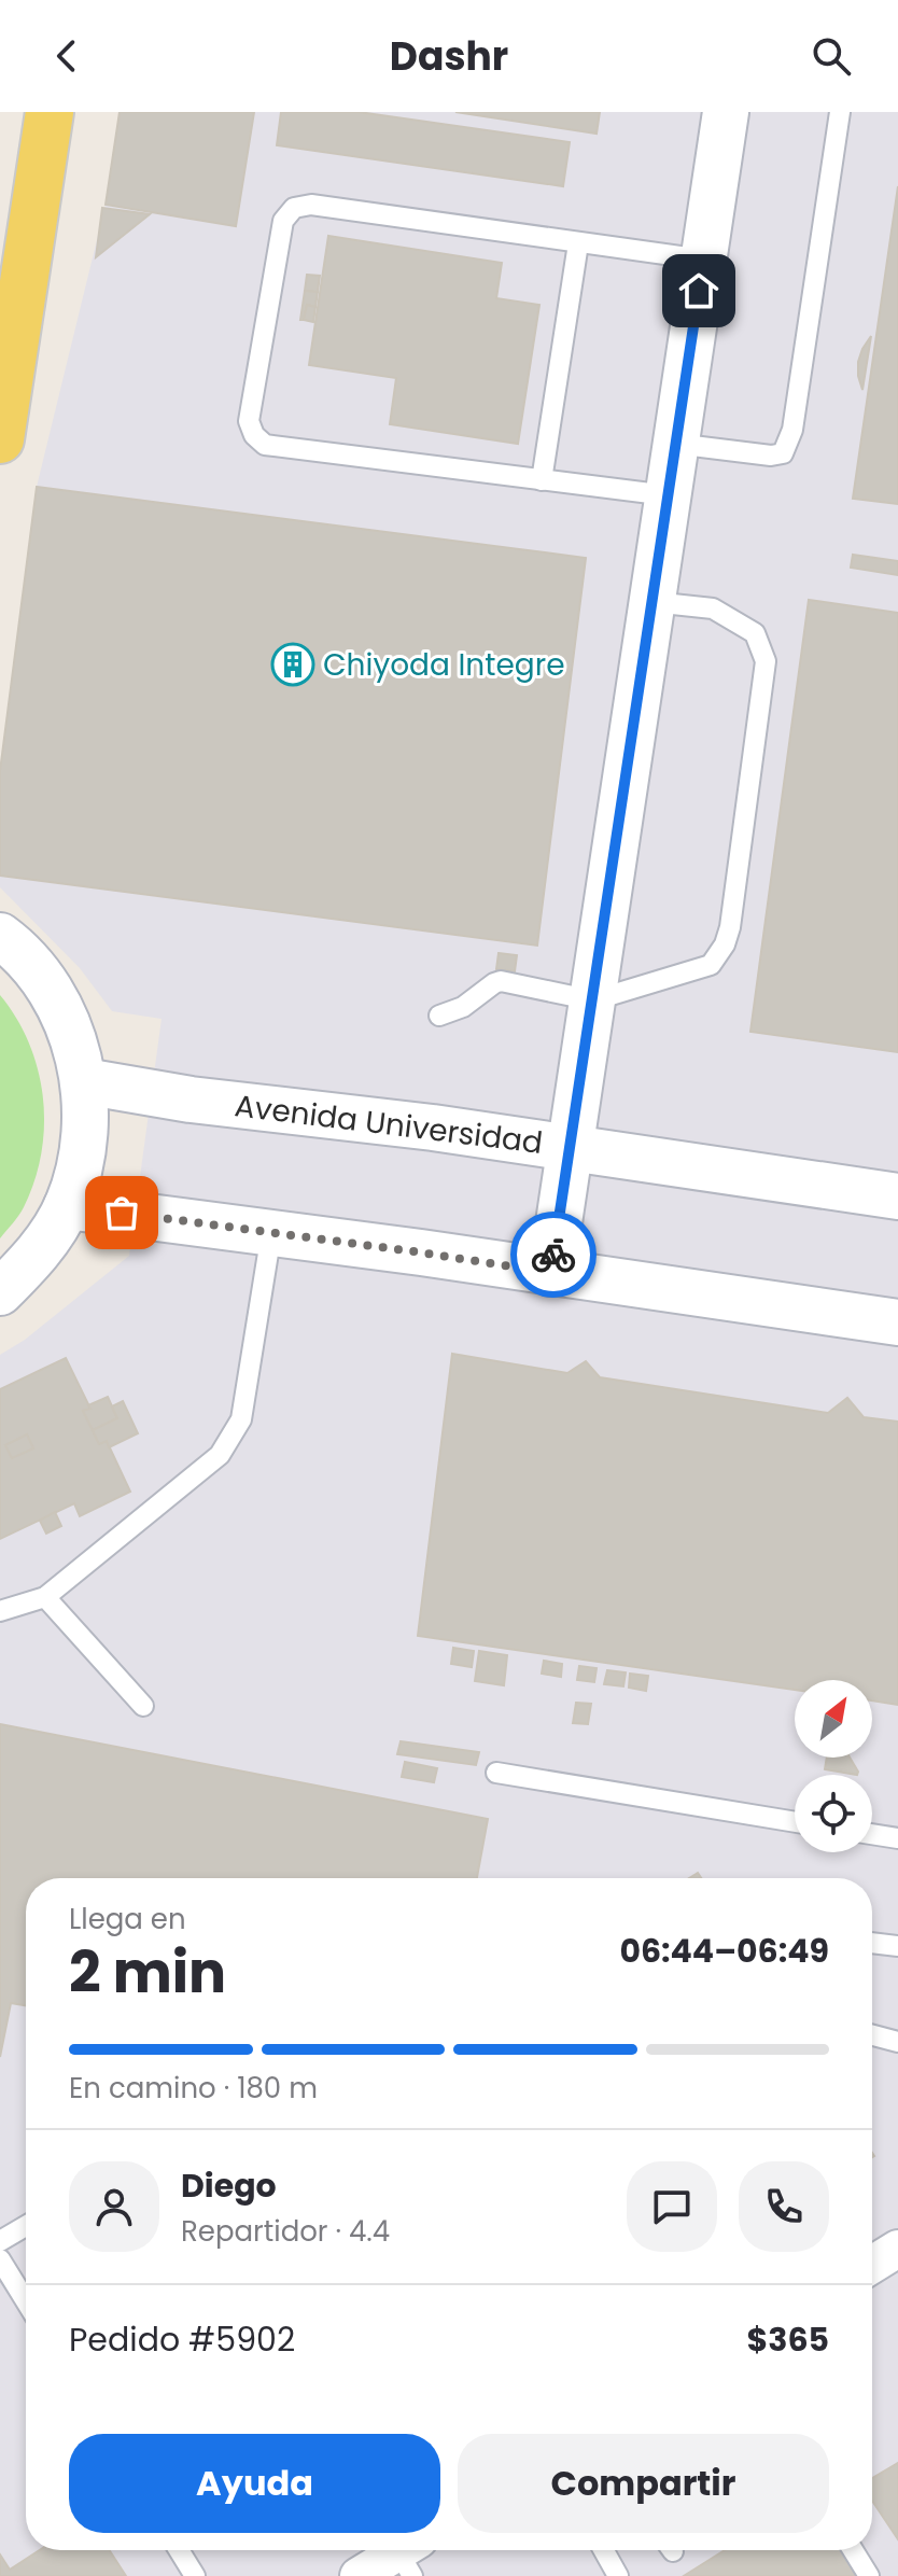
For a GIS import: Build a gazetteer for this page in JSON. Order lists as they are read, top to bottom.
{
  "streets": {
    "street": ["Avenida Universidad"]
  },
  "places": {
    "building": ["Chiyoda Integre"]
  },
  "north": "top right",
  "page": {
    "header": "Dashr",
    "heading": ["2 min", "Llega en", "06:44–06:49"],
    "panel": [
      "Diego",
      "Repartidor · 4.4",
      "Pedido #5902",
      "$365"
    ],
    "bar": "En camino · 180 m",
    "buttons": ["Ayuda", "Compartir"]
  }
}
